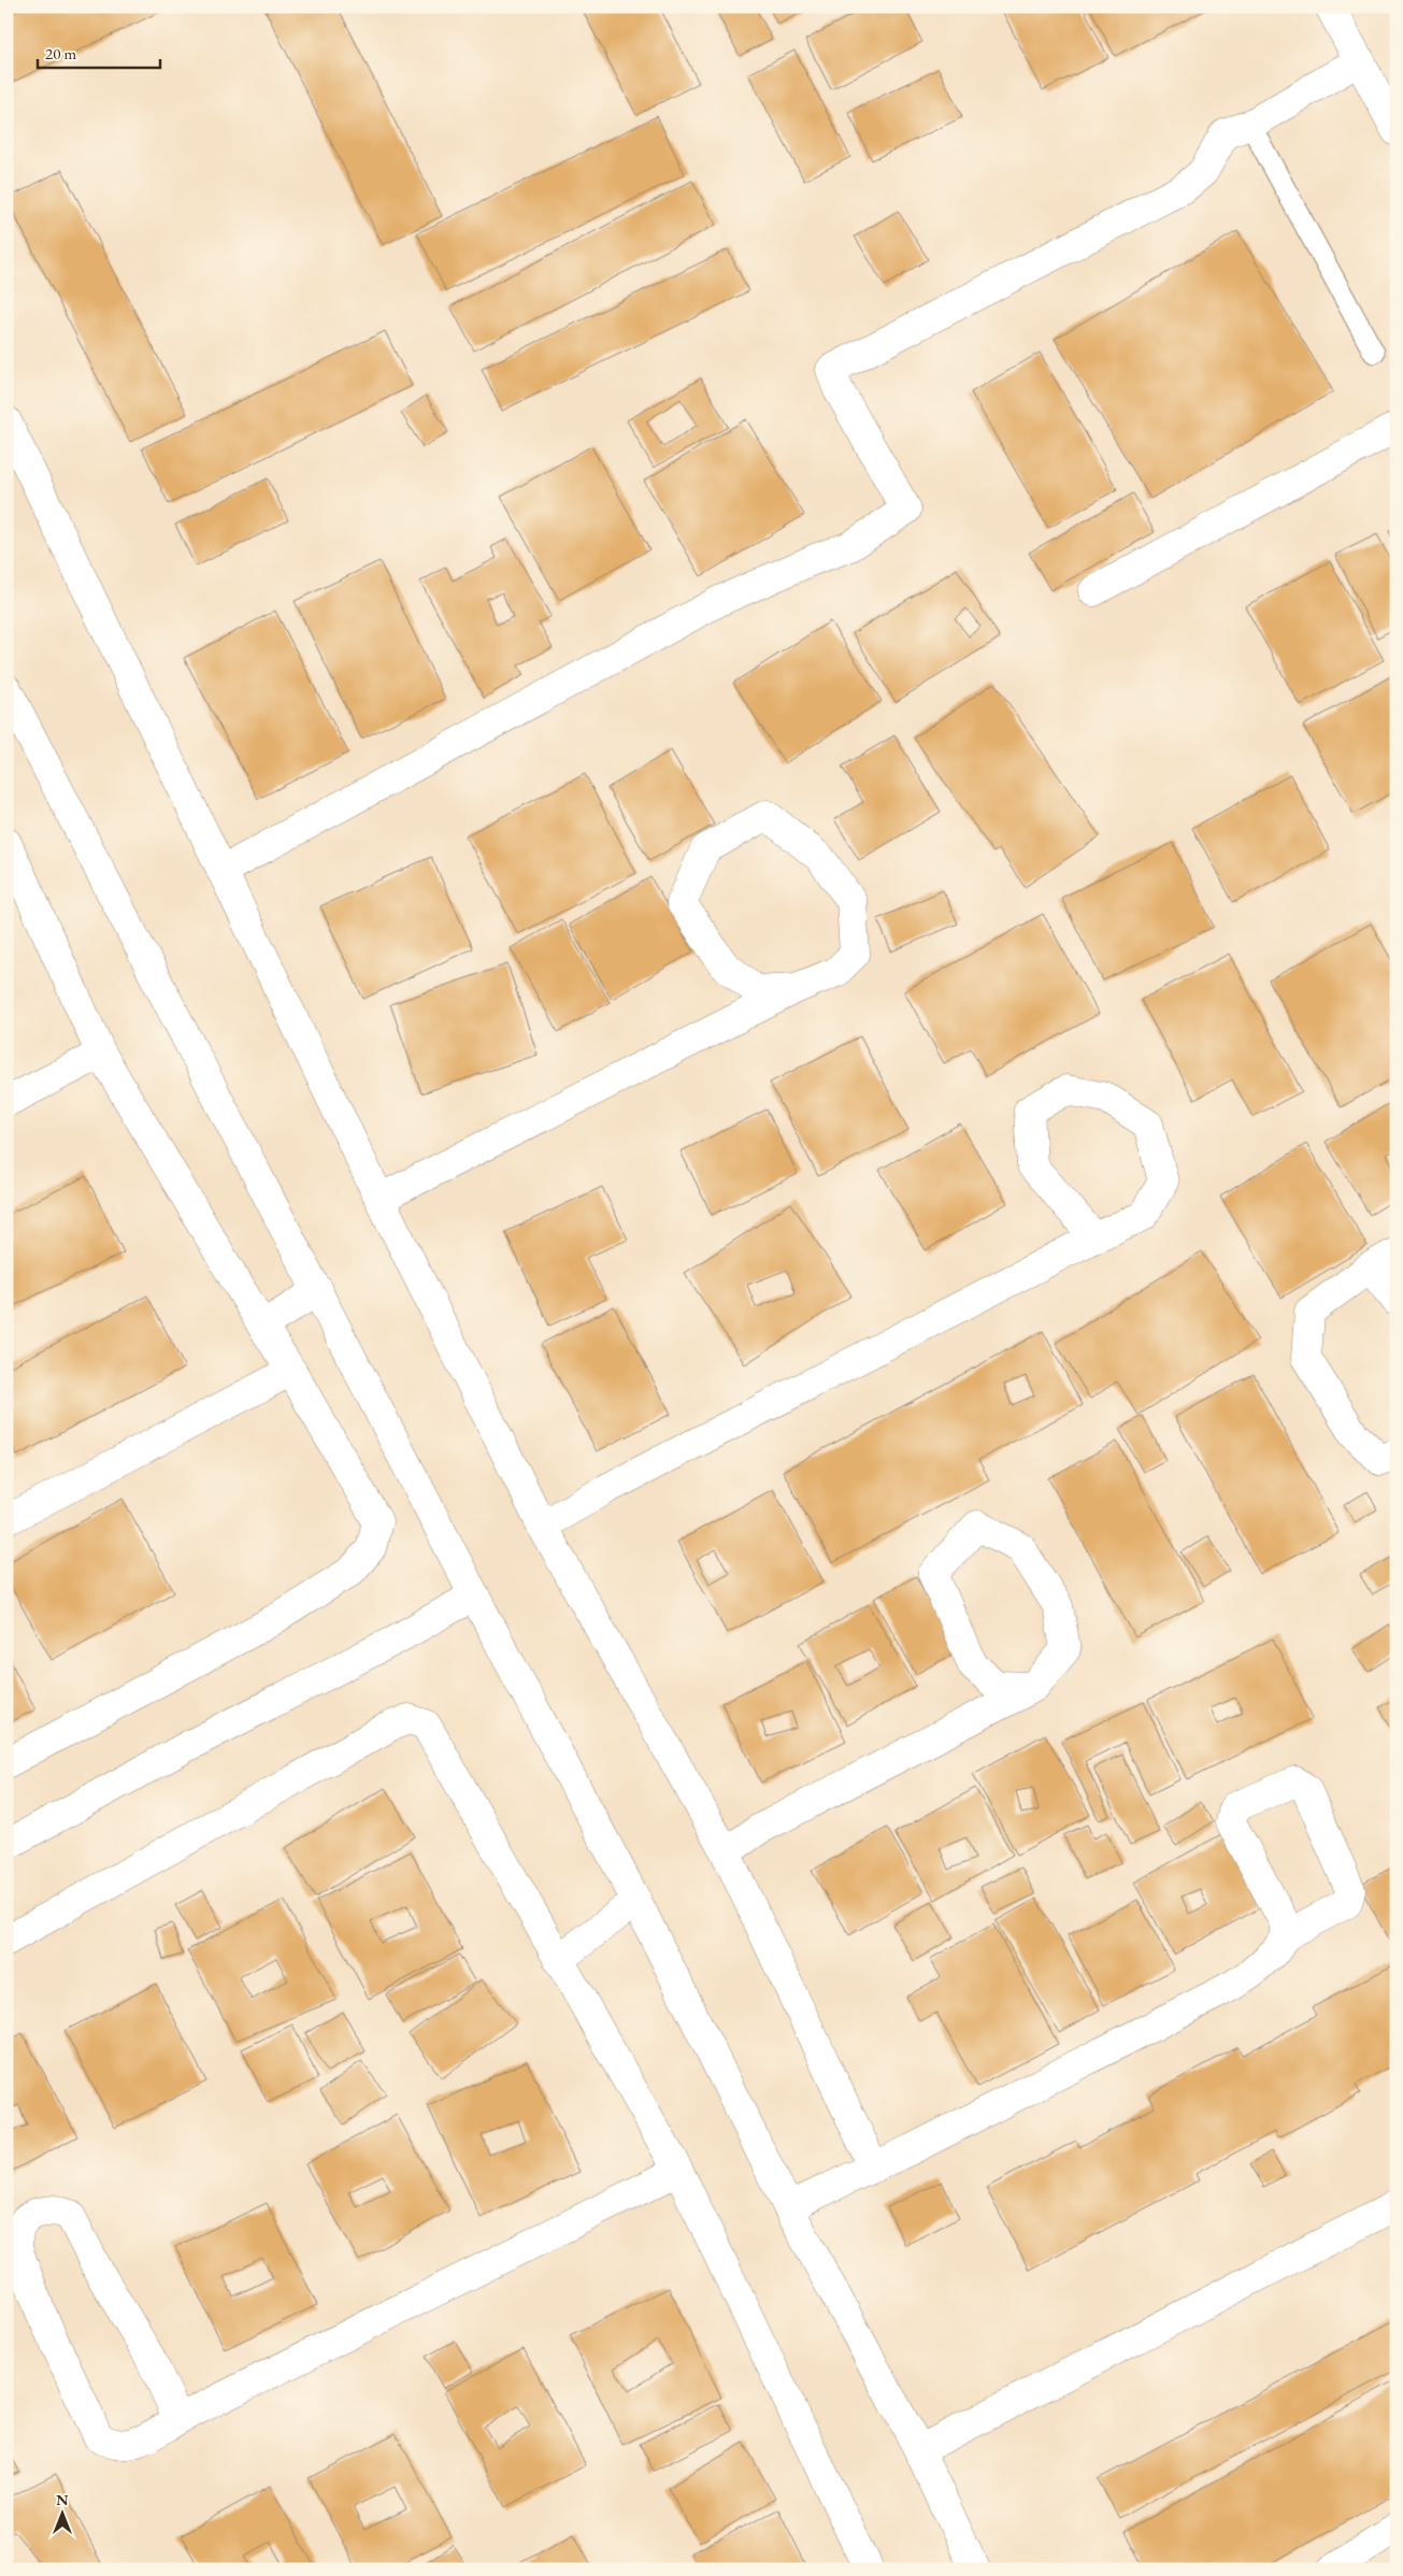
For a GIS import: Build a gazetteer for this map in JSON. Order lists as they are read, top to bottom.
{
  "scale_bar": "20 m",
  "north": "top"
}
